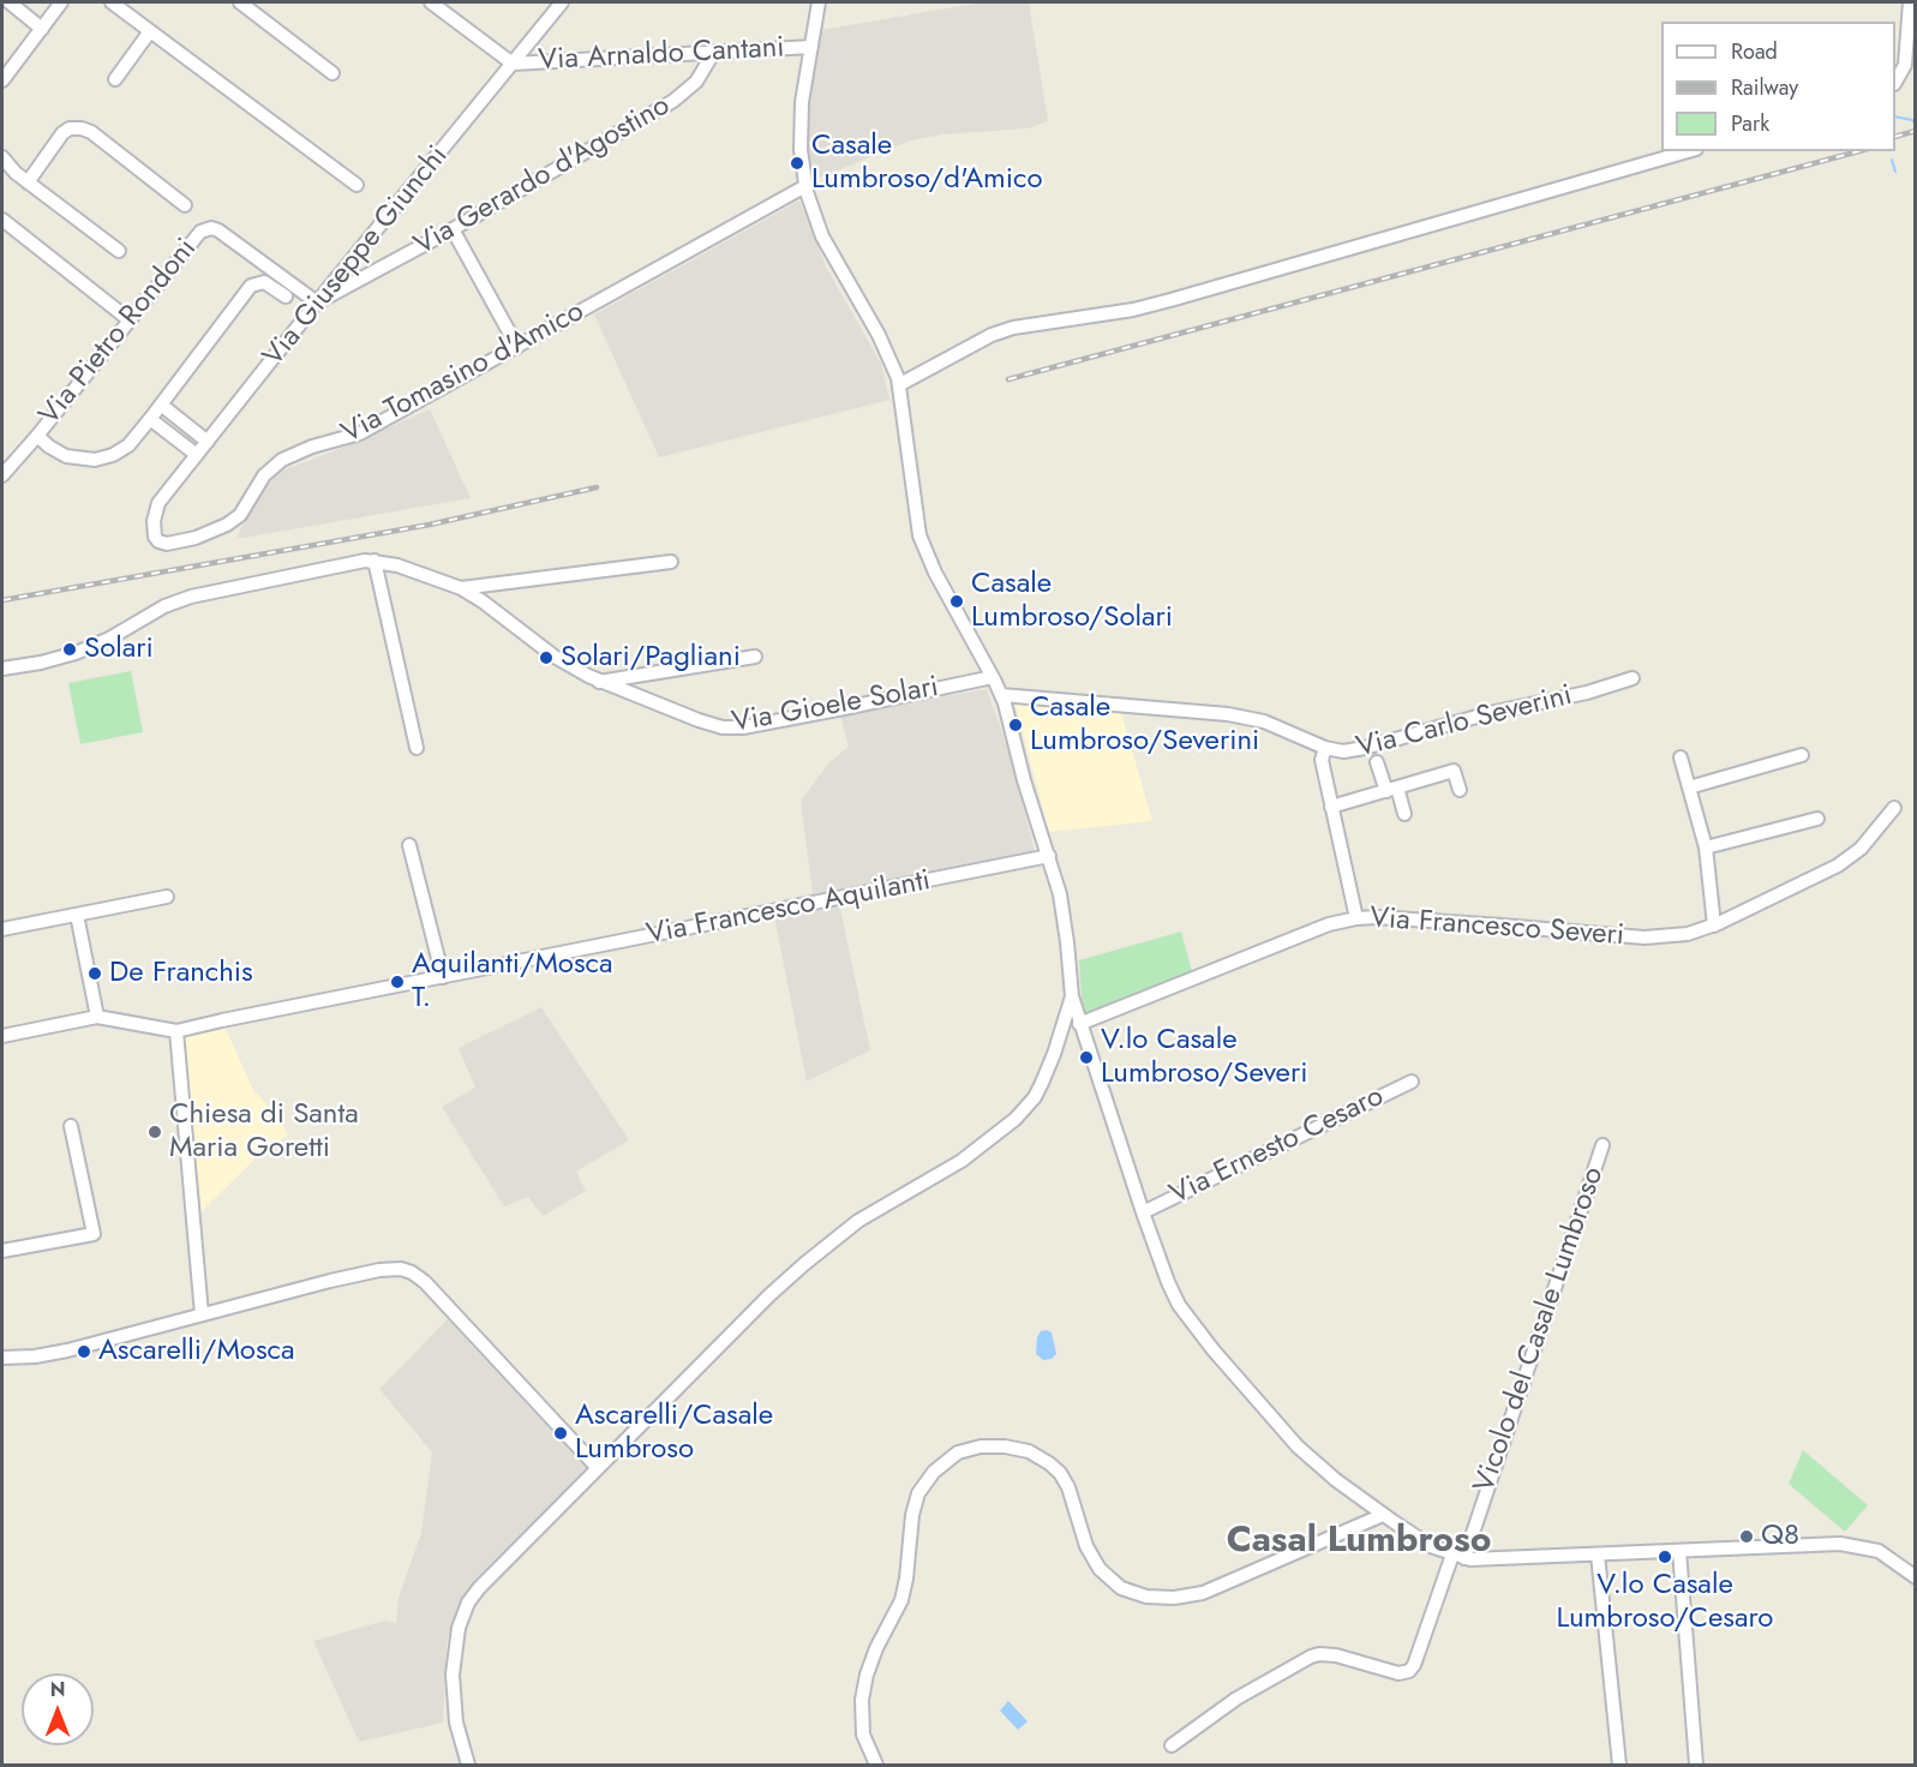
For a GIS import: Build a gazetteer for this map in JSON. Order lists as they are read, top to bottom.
{
  "streets": {
    "street": [
      "Via Arnaldo Cantani",
      "Via Gerardo d'Agostino",
      "Via Giuseppe Giunchi",
      "Via Pietro Rondoni",
      "Via Tomasino d'Amico",
      "Via Gioele Solari",
      "Via Carlo Severini",
      "Via Francesco Aquilanti",
      "Via Francesco Severi",
      "Via Ernesto Cesaro",
      "Vicolo del Casale Lumbroso"
    ]
  },
  "crossings": [
    ["Via Arnaldo Cantani", "Via Gerardo d'Agostino"],
    ["Via Arnaldo Cantani", "Via Giuseppe Giunchi"],
    ["Via Gerardo d'Agostino", "Via Giuseppe Giunchi"],
    ["Via Gerardo d'Agostino", "Via Pietro Rondoni"],
    ["Via Giuseppe Giunchi", "Via Pietro Rondoni"],
    ["Via Giuseppe Giunchi", "Via Tomasino d'Amico"]
  ],
  "districts": ["Casal Lumbroso"],
  "places": [
    "Casale Lumbroso/d'Amico",
    "Casale Lumbroso/Solari",
    "Solari",
    "Solari/Pagliani",
    "Casale Lumbroso/Severini",
    "De Franchis",
    "Aquilanti/Mosca T.",
    "V.lo Casale Lumbroso/Severi",
    "Chiesa di Santa Maria Goretti",
    "Ascarelli/Mosca",
    "Ascarelli/Casale Lumbroso",
    "Q8",
    "V.lo Casale Lumbroso/Cesaro"
  ],
  "legend": ["Road", "Railway", "Park"],
  "north": "top"
}
